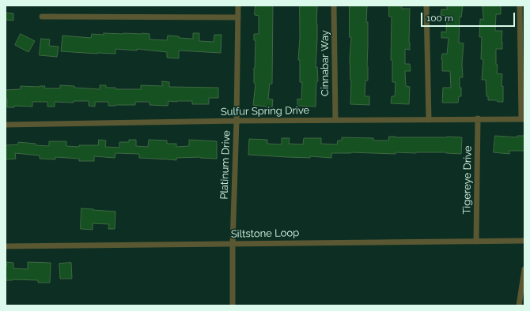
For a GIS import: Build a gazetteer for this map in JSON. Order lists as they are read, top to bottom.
{
  "streets": {
    "street": [
      "Cinnabar Way",
      "Sulfur Spring Drive",
      "Platinum Drive",
      "Tigereye Drive",
      "Siltstone Loop"
    ]
  },
  "crossings": [
    ["Cinnabar Way", "Sulfur Spring Drive"],
    ["Sulfur Spring Drive", "Platinum Drive"],
    ["Sulfur Spring Drive", "Tigereye Drive"],
    ["Platinum Drive", "Siltstone Loop"],
    ["Tigereye Drive", "Siltstone Loop"]
  ],
  "scale_bar": "100 m"
}
